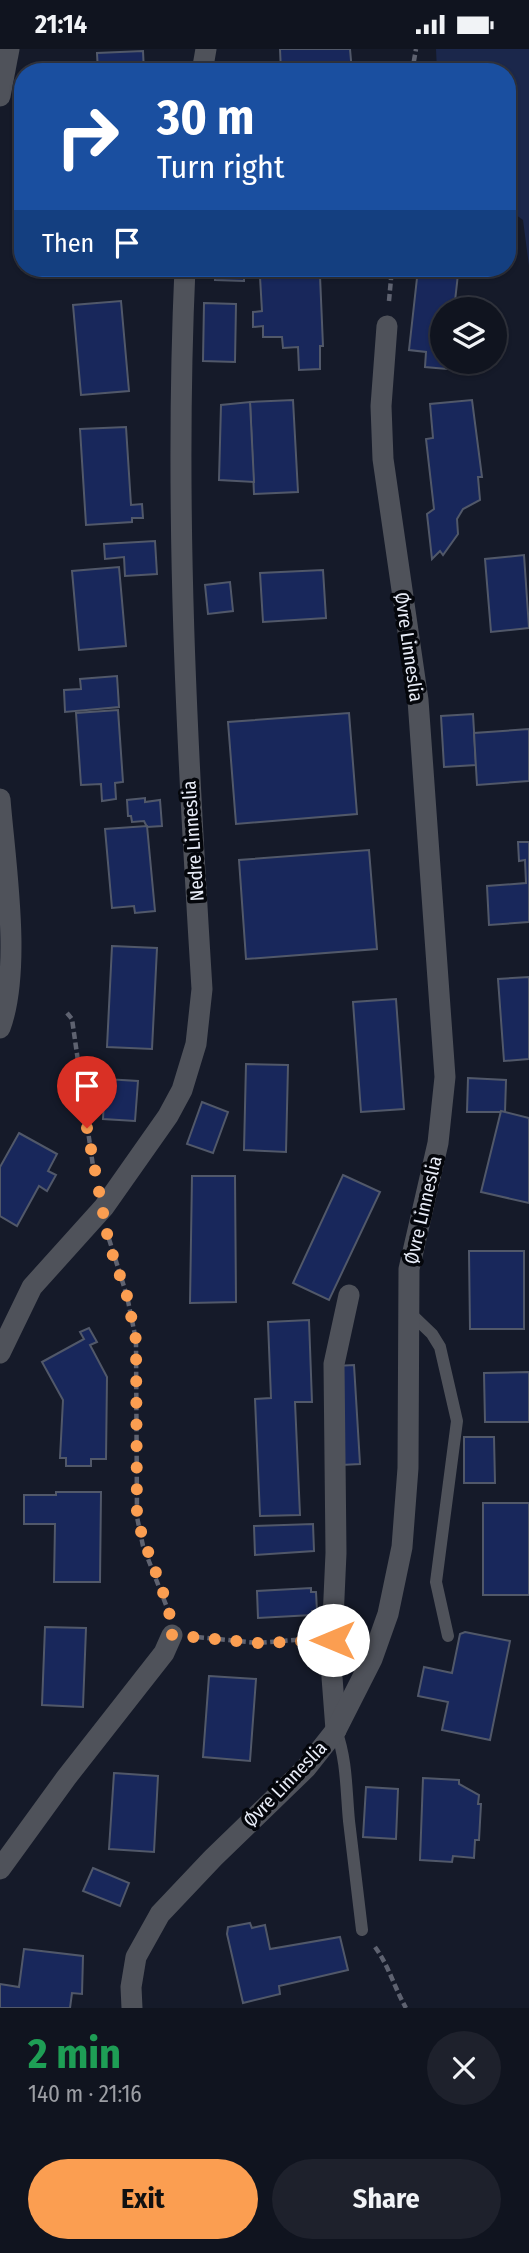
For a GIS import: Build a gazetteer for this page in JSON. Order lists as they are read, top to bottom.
{
  "streets": {
    "street": ["Øvre Linneslia", "Nedre Linneslia"]
  },
  "page": {
    "status": "21:14",
    "turn": ["30 m", "Turn right"],
    "then": "Then",
    "heading": ["2 min", "140 m · 21:16"],
    "buttons": ["Exit", "Share"]
  }
}
